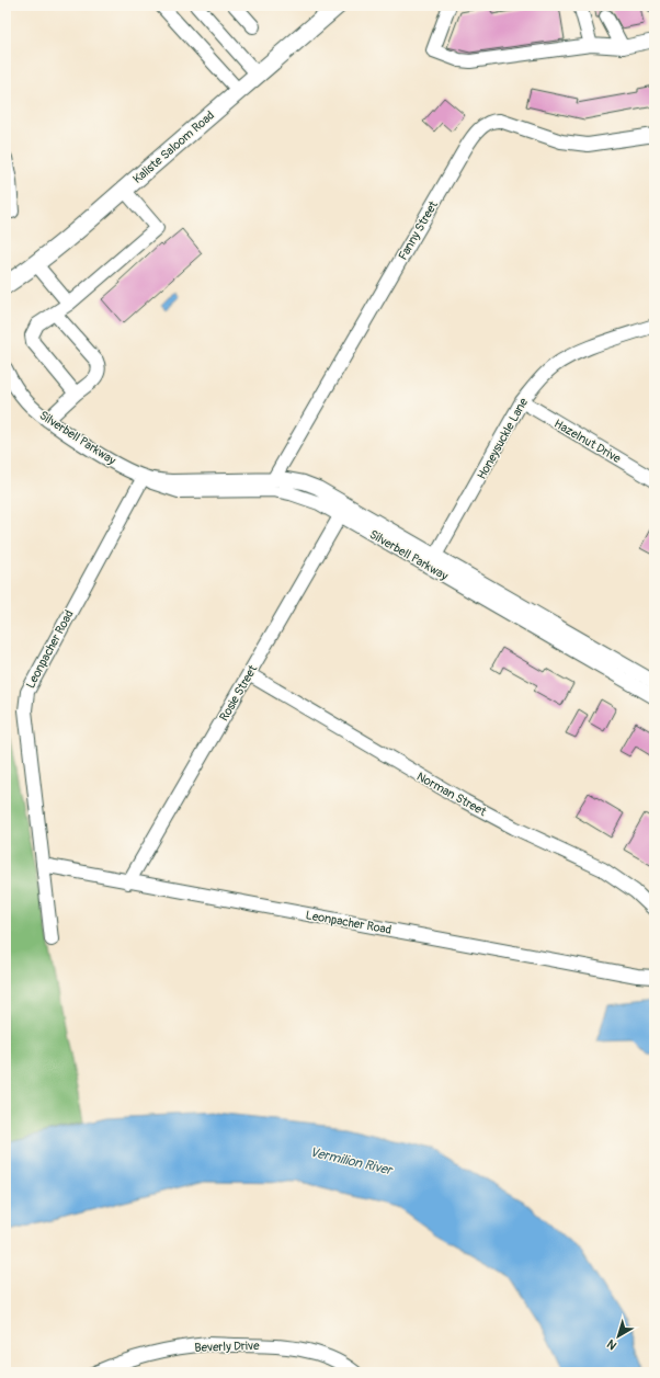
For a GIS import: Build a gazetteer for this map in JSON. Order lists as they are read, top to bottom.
{
  "streets": {
    "main road": ["Kaliste Saloom Road"],
    "street": [
      "Fanny Street",
      "Silverbell Parkway",
      "Honeysuckle Lane",
      "Hazelnut Drive",
      "Leonpacher Road",
      "Rosie Street",
      "Norman Street",
      "Beverly Drive"
    ]
  },
  "crossings": [
    ["Fanny Street", "Silverbell Parkway"],
    ["Silverbell Parkway", "Honeysuckle Lane"],
    ["Silverbell Parkway", "Leonpacher Road"],
    ["Silverbell Parkway", "Rosie Street"],
    ["Honeysuckle Lane", "Hazelnut Drive"],
    ["Leonpacher Road", "Rosie Street"],
    ["Rosie Street", "Norman Street"]
  ],
  "water": ["Vermilion River"],
  "north": "bottom left"
}
